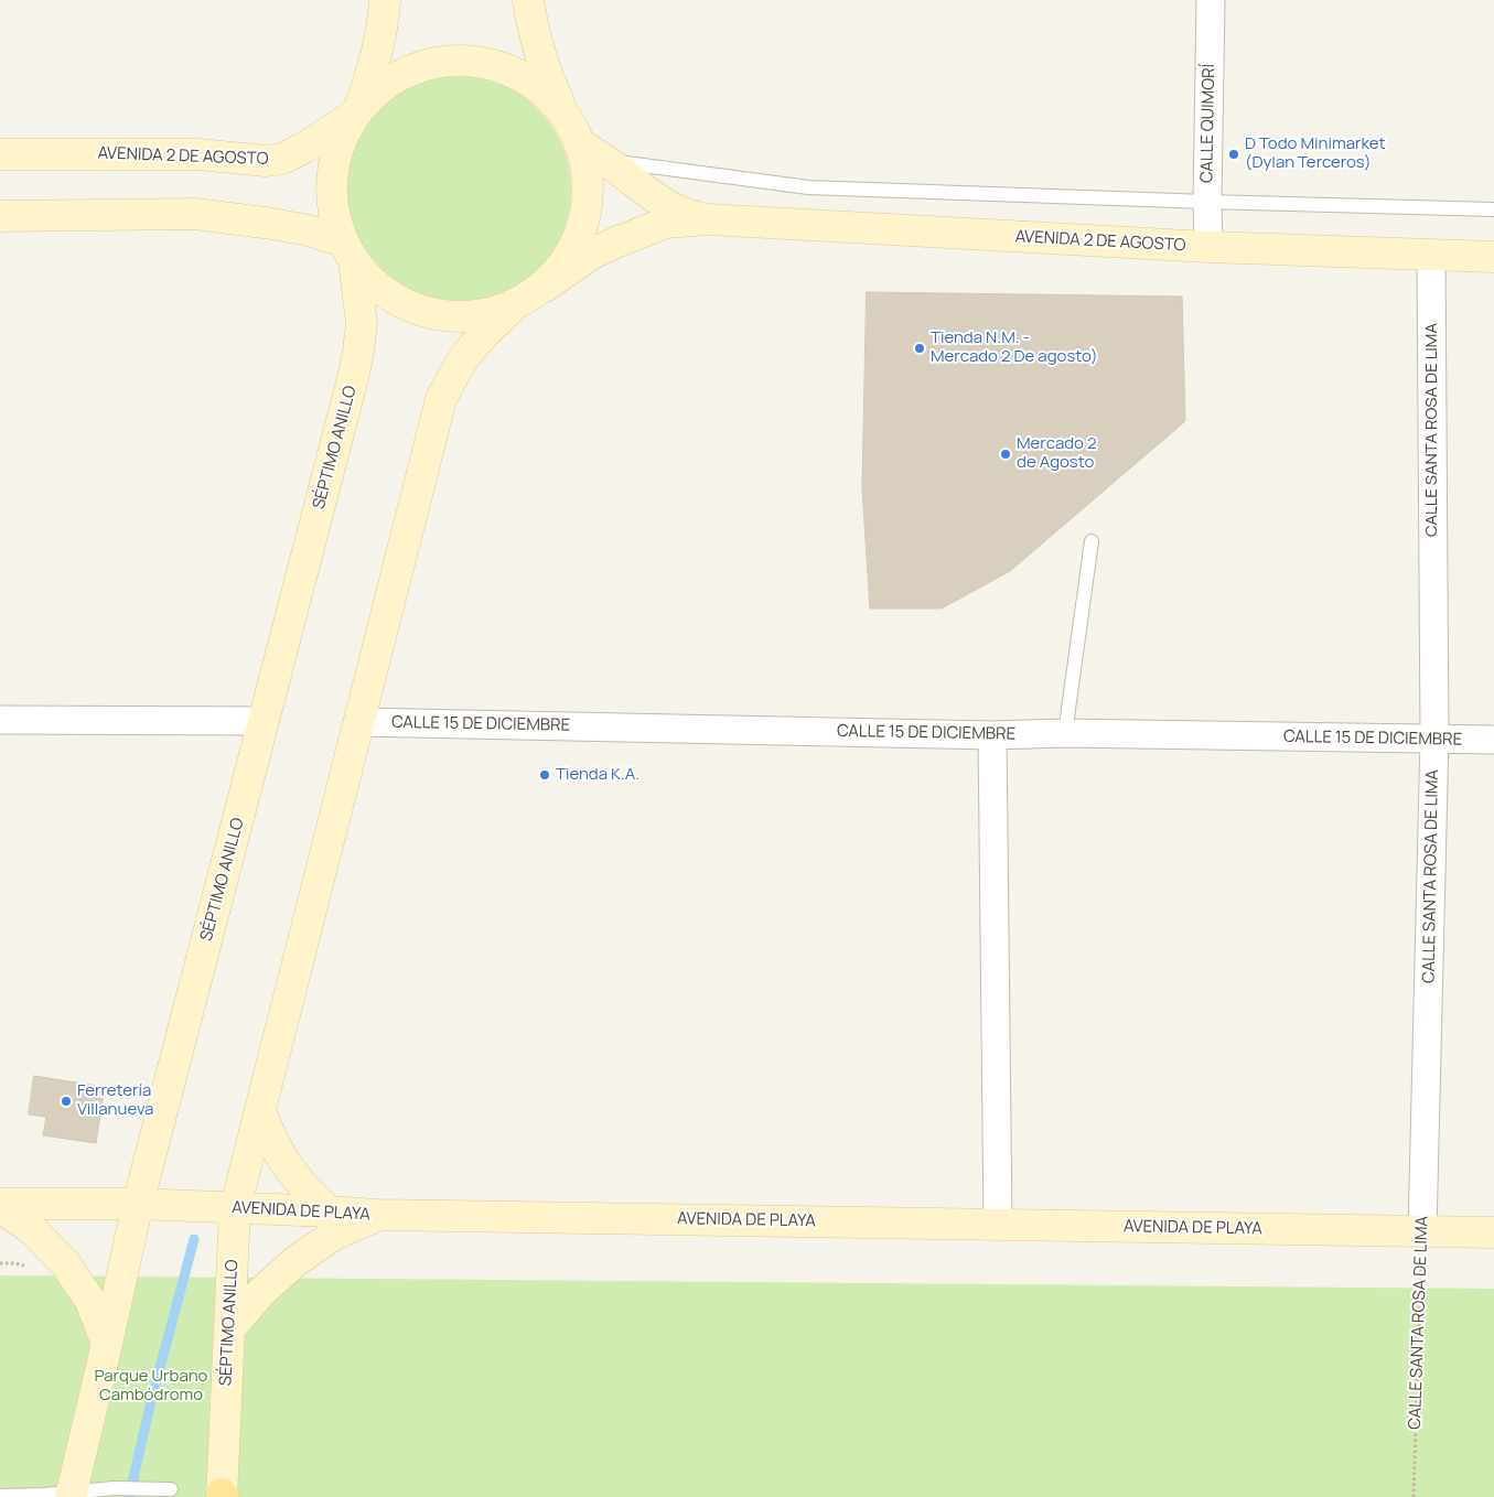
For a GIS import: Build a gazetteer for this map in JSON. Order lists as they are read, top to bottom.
{
  "streets": {
    "main road": ["AVENIDA 2 DE AGOSTO", "SÉPTIMO ANILLO", "AVENIDA DE PLAYA"],
    "street": ["CALLE QUIMORÍ", "CALLE SANTA ROSA DE LIMA", "CALLE 15 DE DICIEMBRE"]
  },
  "crossings": [
    ["CALLE QUIMORÍ", "AVENIDA 2 DE AGOSTO"],
    ["AVENIDA 2 DE AGOSTO", "CALLE SANTA ROSA DE LIMA"],
    ["AVENIDA 2 DE AGOSTO", "SÉPTIMO ANILLO"],
    ["CALLE SANTA ROSA DE LIMA", "CALLE 15 DE DICIEMBRE"],
    ["CALLE SANTA ROSA DE LIMA", "AVENIDA DE PLAYA"],
    ["SÉPTIMO ANILLO", "CALLE 15 DE DICIEMBRE"],
    ["SÉPTIMO ANILLO", "AVENIDA DE PLAYA"]
  ],
  "parks": ["Parque Urbano Cambódromo"],
  "places": [
    "D Todo Minimarket (Dylan Terceros)",
    "Tienda N.M. - Mercado 2 De agosto)",
    "Mercado 2 de Agosto",
    "Tienda K.A.",
    "Ferretería Villanueva"
  ]
}
